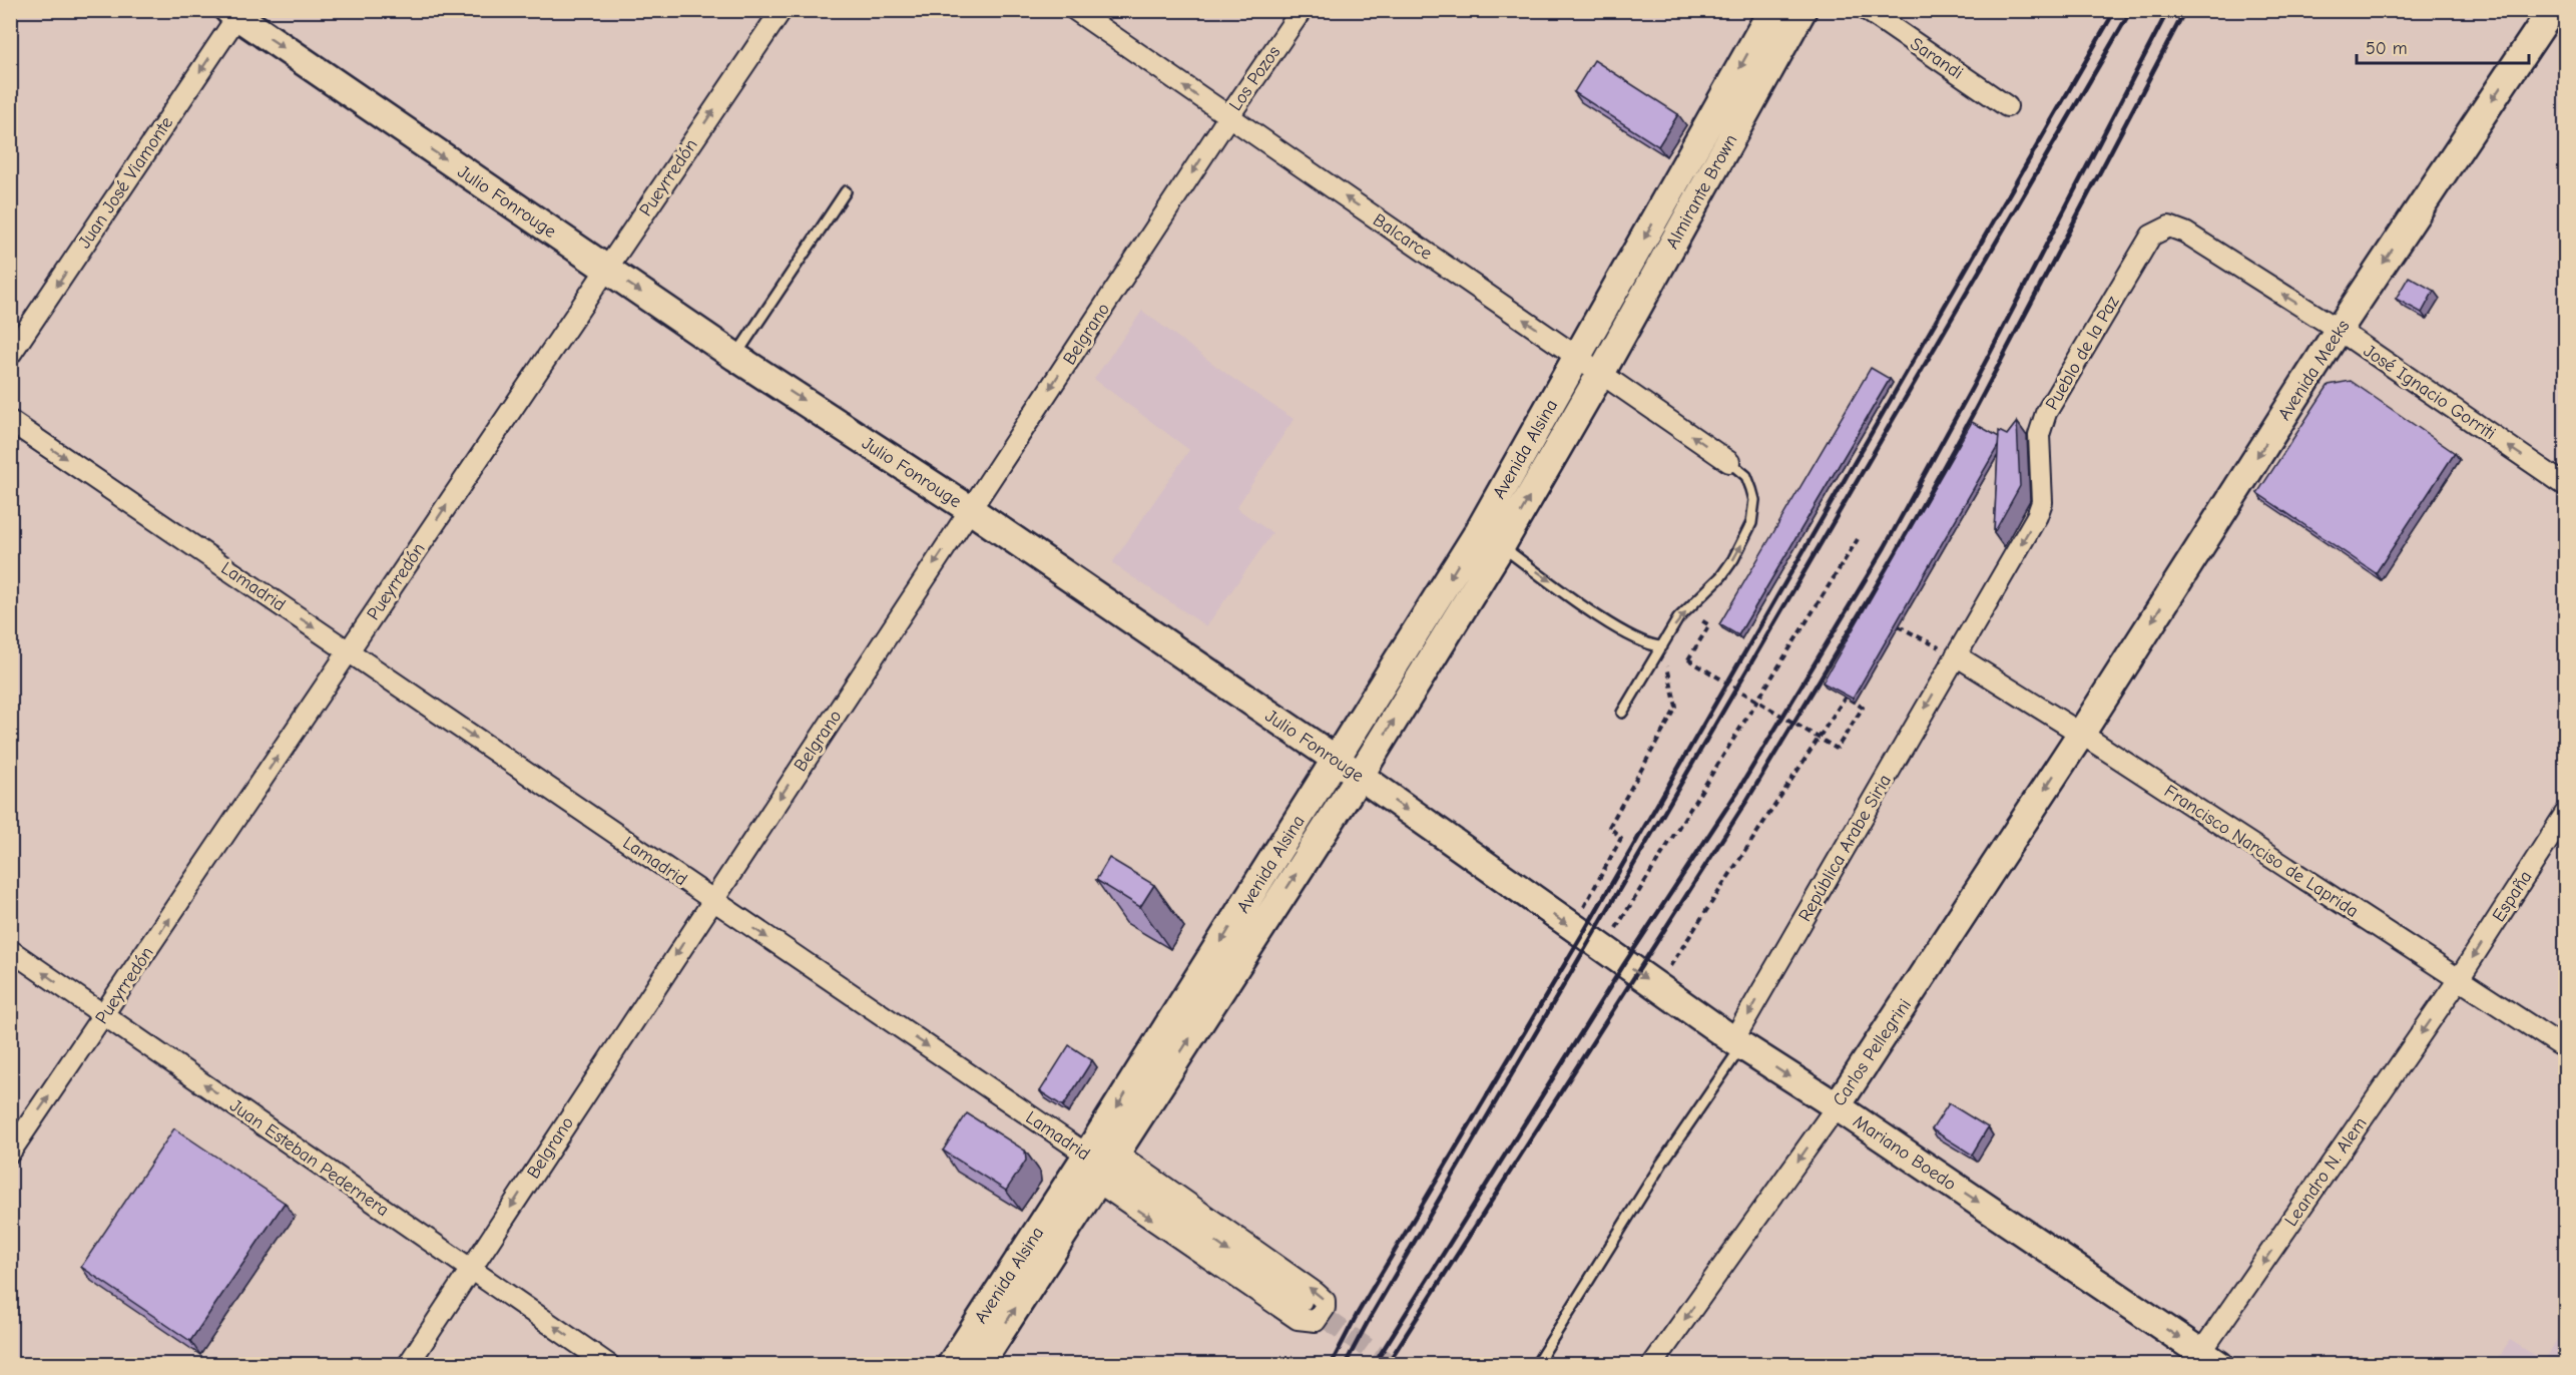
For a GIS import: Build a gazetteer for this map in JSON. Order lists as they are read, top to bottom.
{
  "streets": {
    "street": [
      "Sarandi",
      "Los Pozos",
      "Pueyrredón",
      "Juan José Viamonte",
      "Almirante Brown",
      "Julio Fonrouge",
      "Balcarce",
      "Belgrano",
      "Pueblo de la Paz",
      "Avenida Meeks",
      "José Ignacio Gorriti",
      "Avenida Alsina",
      "Lamadrid",
      "República Arabe Siria",
      "Francisco Narciso de Laprida",
      "España",
      "Carlos Pellegrini",
      "Mariano Boedo",
      "Juan Esteban Pedernera",
      "Leandro N. Alem"
    ]
  },
  "crossings": [
    ["Los Pozos", "Balcarce"],
    ["Los Pozos", "Belgrano"],
    ["Pueyrredón", "Julio Fonrouge"],
    ["Pueyrredón", "Lamadrid"],
    ["Pueyrredón", "Juan Esteban Pedernera"],
    ["Juan José Viamonte", "Julio Fonrouge"],
    ["Almirante Brown", "Balcarce"],
    ["Almirante Brown", "Avenida Alsina"],
    ["Julio Fonrouge", "Belgrano"],
    ["Julio Fonrouge", "Avenida Alsina"],
    ["Julio Fonrouge", "Mariano Boedo"],
    ["Balcarce", "Belgrano"],
    ["Balcarce", "Avenida Alsina"],
    ["Belgrano", "Lamadrid"],
    ["Belgrano", "Juan Esteban Pedernera"],
    ["Pueblo de la Paz", "José Ignacio Gorriti"],
    ["Pueblo de la Paz", "República Arabe Siria"],
    ["Pueblo de la Paz", "Francisco Narciso de Laprida"],
    ["Avenida Meeks", "José Ignacio Gorriti"],
    ["Avenida Meeks", "Francisco Narciso de Laprida"],
    ["Avenida Meeks", "Carlos Pellegrini"],
    ["Avenida Alsina", "Lamadrid"],
    ["República Arabe Siria", "Francisco Narciso de Laprida"],
    ["República Arabe Siria", "Mariano Boedo"],
    ["Francisco Narciso de Laprida", "España"],
    ["Francisco Narciso de Laprida", "Carlos Pellegrini"],
    ["Francisco Narciso de Laprida", "Leandro N. Alem"],
    ["España", "Leandro N. Alem"],
    ["Carlos Pellegrini", "Mariano Boedo"],
    ["Mariano Boedo", "Leandro N. Alem"]
  ],
  "one_way": [
    "Pueyrredón",
    "Juan José Viamonte",
    "Julio Fonrouge",
    "Balcarce",
    "Belgrano",
    "Pueblo de la Paz",
    "Avenida Meeks",
    "José Ignacio Gorriti",
    "República Arabe Siria",
    "España",
    "Carlos Pellegrini",
    "Mariano Boedo",
    "Juan Esteban Pedernera",
    "Leandro N. Alem"
  ],
  "scale_bar": "50 m"
}
